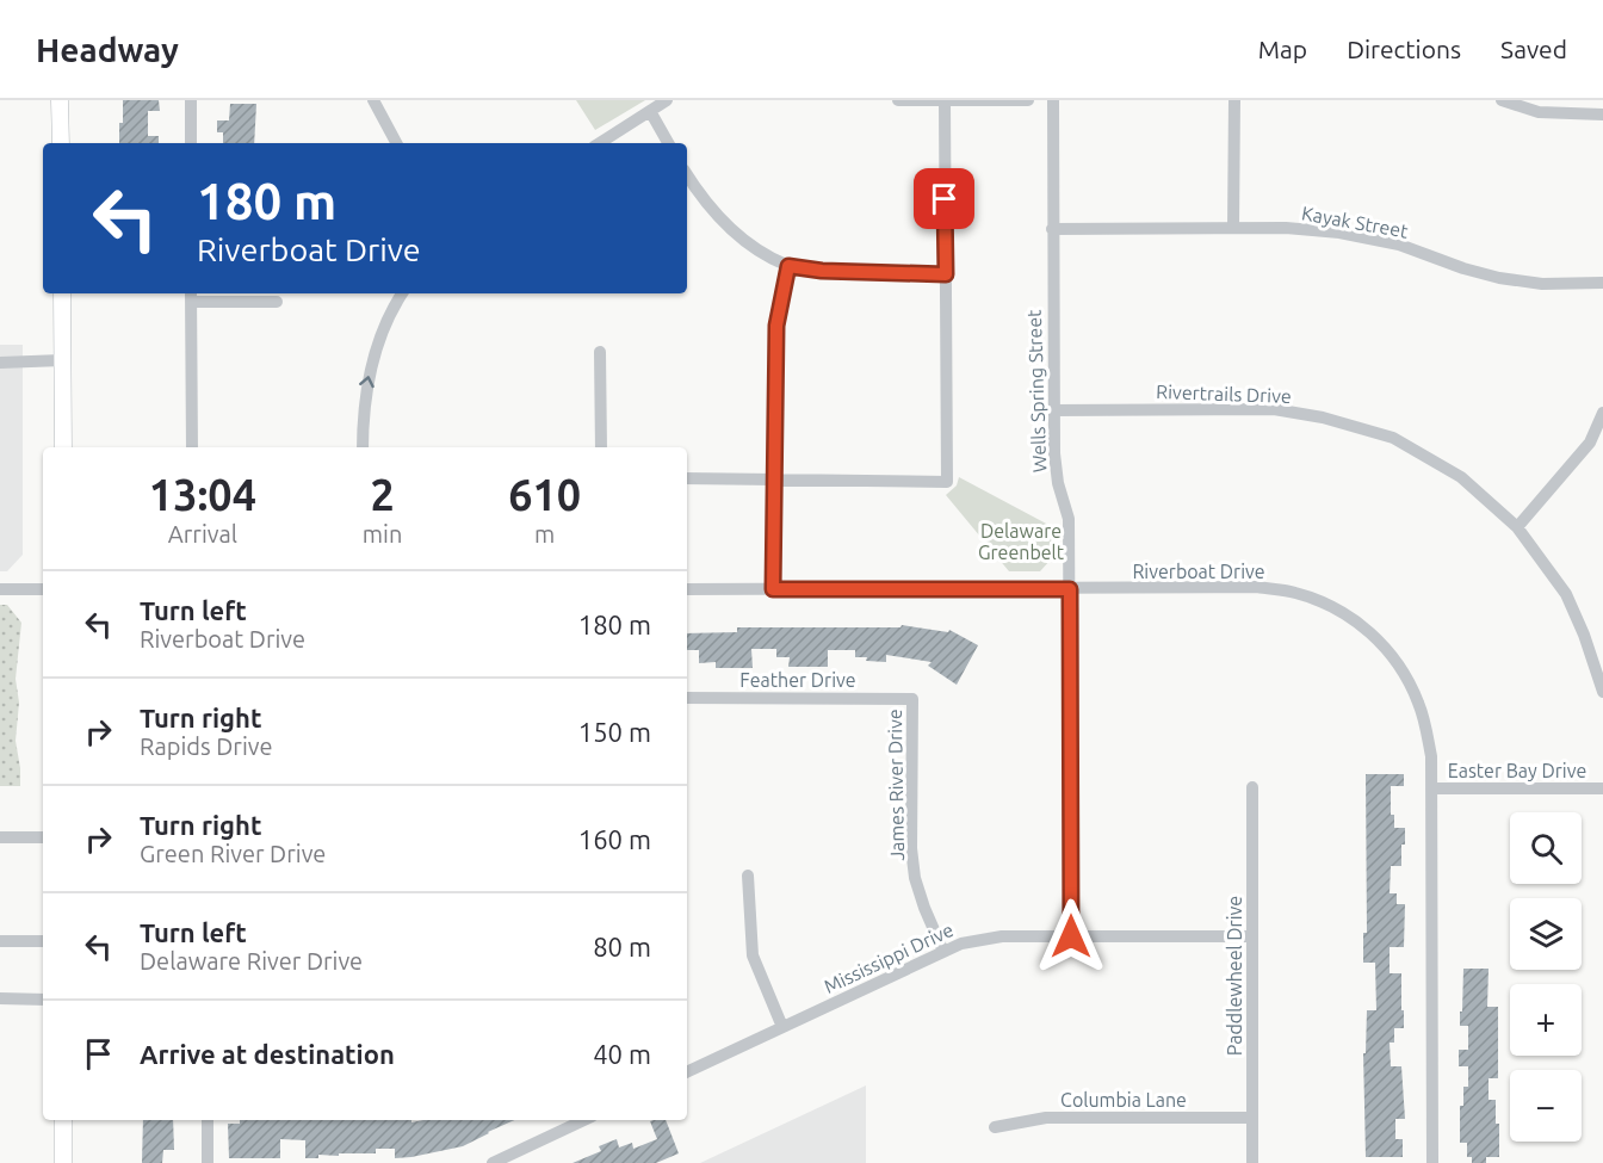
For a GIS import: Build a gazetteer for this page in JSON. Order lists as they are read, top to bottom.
{
  "streets": {
    "street": [
      "Kayak Street",
      "Wells Spring Street",
      "Rivertrails Drive",
      "Riverboat Drive",
      "Feather Drive",
      "Easter Bay Drive",
      "James River Drive",
      "Mississippi Drive",
      "Paddlewheel Drive",
      "Columbia Lane"
    ]
  },
  "crossings": [
    ["Kayak Street", "Wells Spring Street"],
    ["Wells Spring Street", "Rivertrails Drive"],
    ["Wells Spring Street", "Riverboat Drive"],
    ["Wells Spring Street", "Mississippi Drive"],
    ["Riverboat Drive", "Easter Bay Drive"],
    ["Feather Drive", "James River Drive"],
    ["James River Drive", "Mississippi Drive"],
    ["Mississippi Drive", "Paddlewheel Drive"],
    ["Paddlewheel Drive", "Columbia Lane"]
  ],
  "parks": ["Delaware Greenbelt"],
  "page": {
    "header": "Headway",
    "nav": ["Map", "Directions", "Saved"],
    "turn": ["180 m", "Riverboat Drive"],
    "eta": [
      "13:04",
      "Arrival",
      "2",
      "min",
      "610",
      "m"
    ],
    "list": [
      {
        "name": "Turn left",
        "note": "Riverboat Drive",
        "value": "180 m"
      },
      {
        "name": "Turn right",
        "note": "Rapids Drive",
        "value": "150 m"
      },
      {
        "name": "Turn right",
        "note": "Green River Drive",
        "value": "160 m"
      },
      {
        "name": "Turn left",
        "note": "Delaware River Drive",
        "value": "80 m"
      },
      {
        "name": "Arrive at destination",
        "value": "40 m"
      }
    ],
    "map_buttons": ["+", "−"]
  }
}
